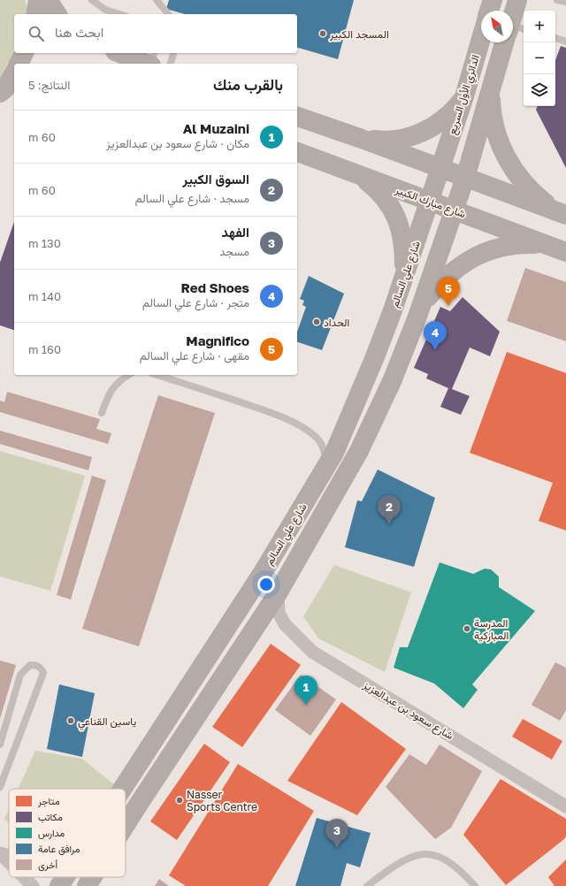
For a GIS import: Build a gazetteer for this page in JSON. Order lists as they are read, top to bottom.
{
  "streets": {
    "main road": ["الدائري الأول السريع", "شارع مبارك الكبير", "شارع علي السالم"],
    "street": ["شارع سعود بن عبدالعزيز"]
  },
  "crossings": [
    ["الدائري الأول السريع", "شارع علي السالم"],
    ["شارع مبارك الكبير", "شارع علي السالم"],
    ["شارع علي السالم", "شارع سعود بن عبدالعزيز"]
  ],
  "places": [
    "المسجد الكبير",
    "الحداد",
    "المدرسة المباركية",
    "ياسين القناعي",
    "Nasser Sports Centre"
  ],
  "legend": [
    "متاجر",
    "مكاتب",
    "مدارس",
    "مرافق عامة",
    "أخرى"
  ],
  "north": "top left",
  "page": {
    "map_buttons": ["+", "−"],
    "search": "ابحث هنا",
    "heading": ["بالقرب منك", "النتائج: 5"],
    "list": [
      {
        "mark": "1",
        "name": "Al Muzaini",
        "note": "مكان · شارع سعود بن عبدالعزيز",
        "value": "60 m"
      },
      {
        "mark": "2",
        "name": "السوق الكبير",
        "note": "مسجد · شارع علي السالم",
        "value": "60 m"
      },
      {
        "mark": "3",
        "name": "الفهد",
        "note": "مسجد",
        "value": "130 m"
      },
      {
        "mark": "4",
        "name": "Red Shoes",
        "note": "متجر · شارع علي السالم",
        "value": "140 m"
      },
      {
        "mark": "5",
        "name": "Magnifico",
        "note": "مقهى · شارع علي السالم",
        "value": "160 m"
      }
    ],
    "pins": [
      "5",
      "4",
      "2",
      "1",
      "3"
    ]
  }
}
